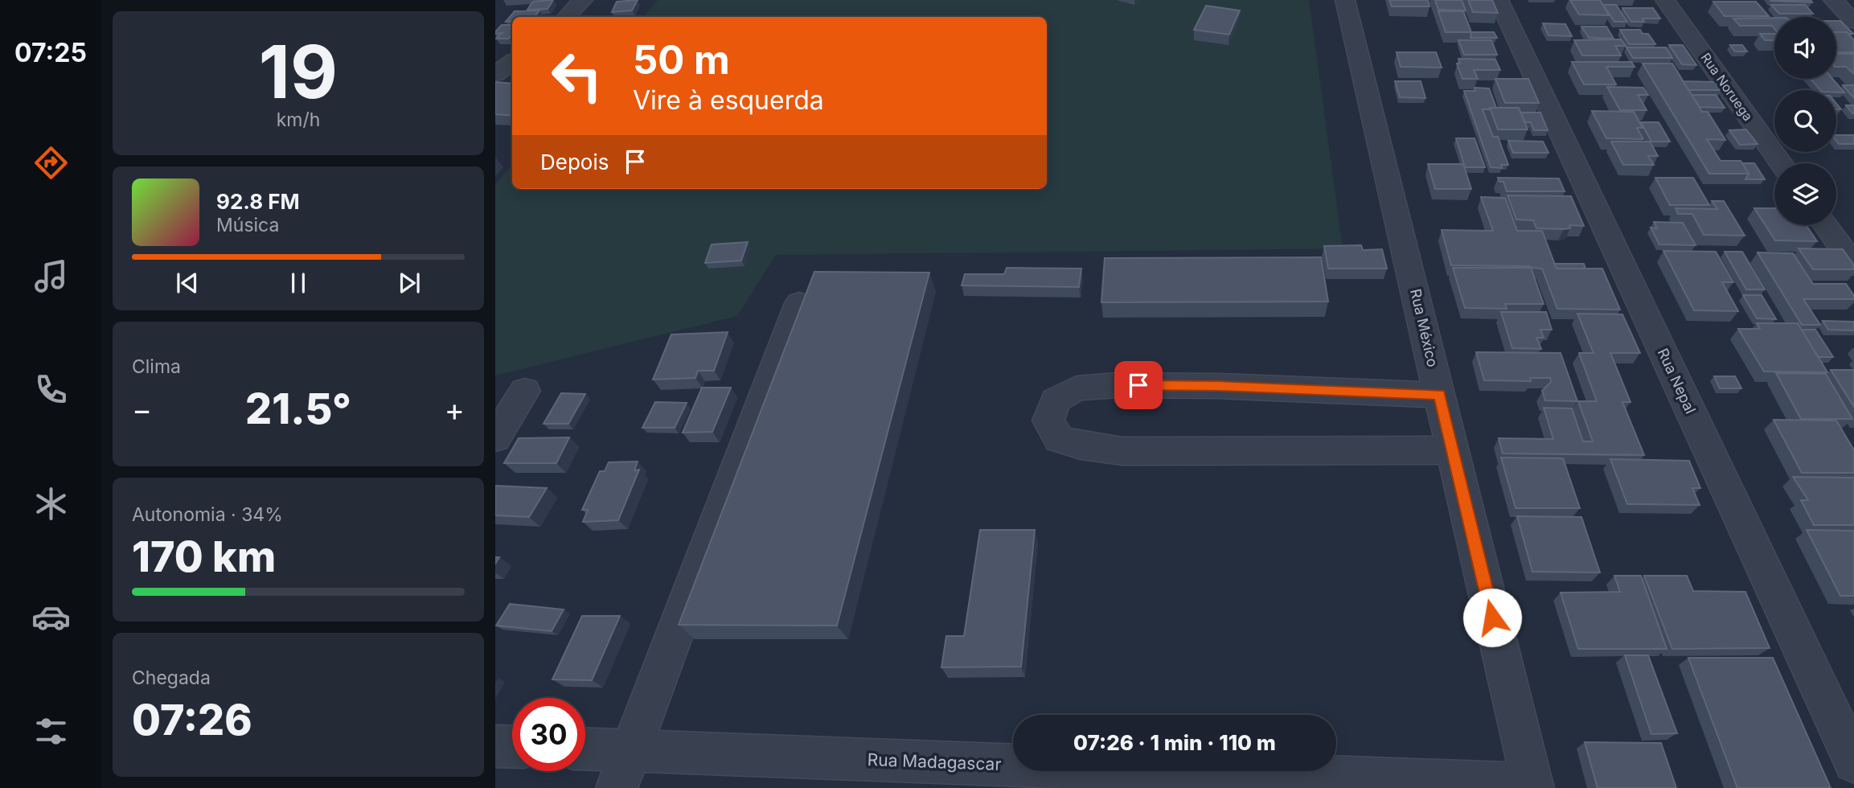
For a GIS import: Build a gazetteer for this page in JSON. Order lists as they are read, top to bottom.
{
  "streets": {
    "street": [
      "Rua Noruega",
      "Rua México",
      "Rua Nepal",
      "Rua Madagascar"
    ]
  },
  "crossings": [
    ["Rua México", "Rua Madagascar"]
  ],
  "page": {
    "tabs": "07:25",
    "tile": [
      ["19", "km/h"],
      "Clima",
      ["Autonomia · 34%", "170 km"],
      ["Chegada", "07:26"]
    ],
    "turn": ["50 m", "Vire à esquerda"],
    "then": "Depois",
    "song": ["92.8 FM", "Música"],
    "heat": ["−", "21.5°", "+"],
    "limit": "30",
    "trip": "07:26 · 1 min · 110 m"
  }
}
